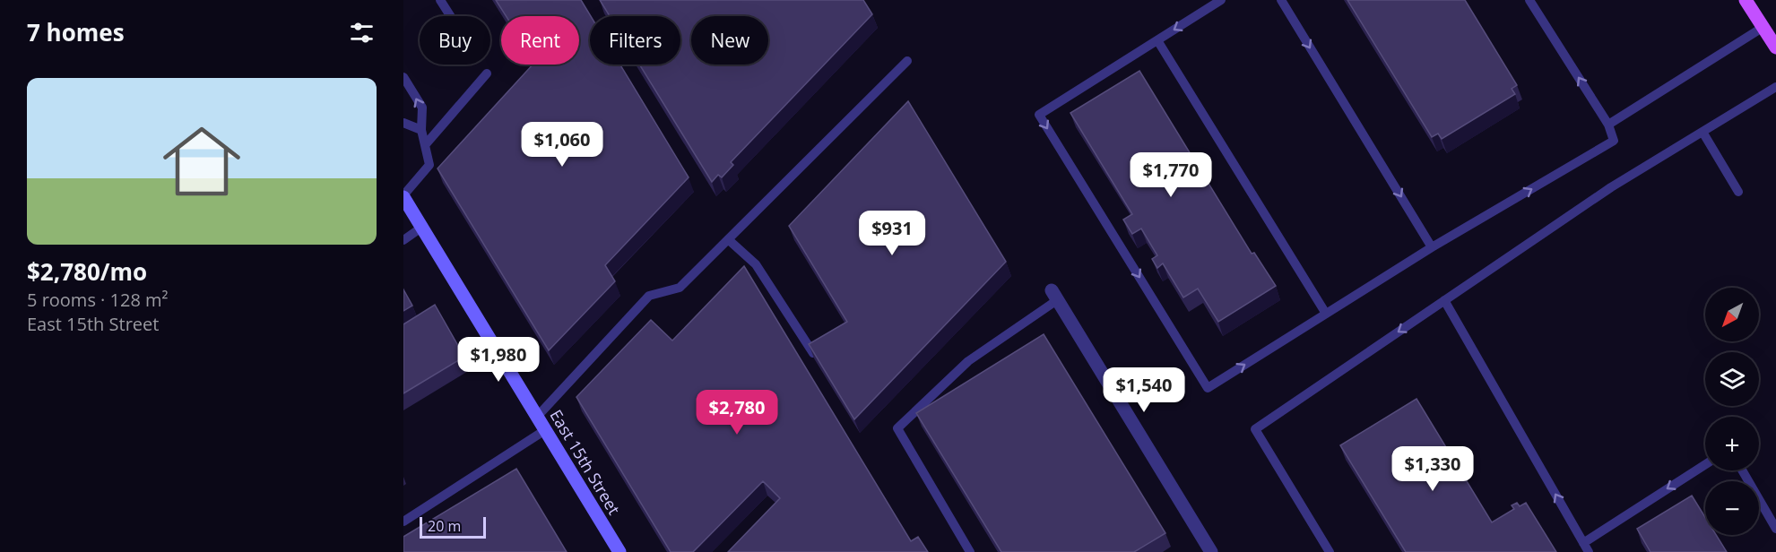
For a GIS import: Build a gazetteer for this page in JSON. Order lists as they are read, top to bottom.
{
  "streets": {
    "street": ["East 15th Street"]
  },
  "scale_bar": "20 m",
  "north": "bottom left",
  "page": {
    "heading": "7 homes",
    "chip": [
      "Buy",
      "Rent",
      "Filters",
      "New"
    ],
    "list": [
      {
        "name": "$2,780/mo",
        "note": "5 rooms · 128 m² · East 15th Street"
      }
    ],
    "price": [
      "$1,060",
      "$1,770",
      "$931",
      "$1,980",
      "$1,540",
      "$2,780",
      "$1,330"
    ],
    "map_buttons": ["+", "−"],
    "scale": "20 m"
  }
}
